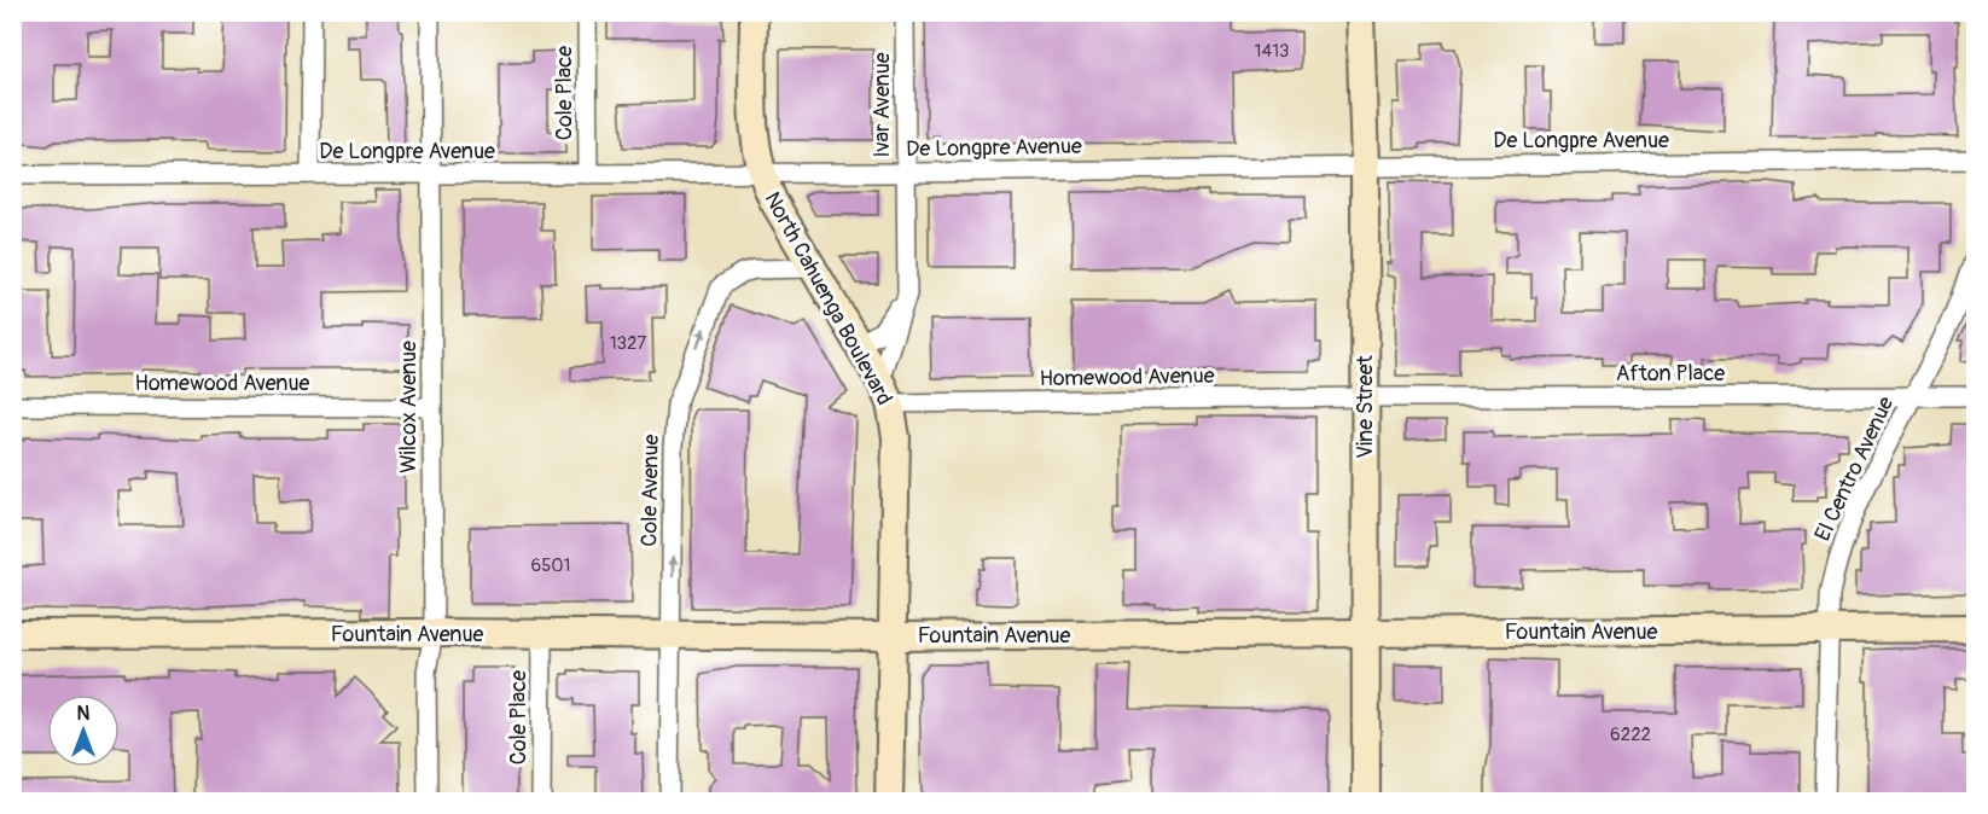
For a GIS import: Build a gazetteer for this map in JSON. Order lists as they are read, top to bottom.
{
  "streets": {
    "street": [
      "Cole Place",
      "Ivar Avenue",
      "De Longpre Avenue",
      "North Cahuenga Boulevard",
      "Afton Place",
      "Homewood Avenue",
      "Wilcox Avenue",
      "Vine Street",
      "El Centro Avenue",
      "Cole Avenue",
      "Fountain Avenue"
    ]
  },
  "crossings": [
    ["Cole Place", "De Longpre Avenue"],
    ["Cole Place", "Fountain Avenue"],
    ["Ivar Avenue", "De Longpre Avenue"],
    ["Ivar Avenue", "North Cahuenga Boulevard"],
    ["Ivar Avenue", "Homewood Avenue"],
    ["De Longpre Avenue", "North Cahuenga Boulevard"],
    ["De Longpre Avenue", "Wilcox Avenue"],
    ["De Longpre Avenue", "Vine Street"],
    ["North Cahuenga Boulevard", "Homewood Avenue"],
    ["North Cahuenga Boulevard", "Cole Avenue"],
    ["North Cahuenga Boulevard", "Fountain Avenue"],
    ["Afton Place", "Homewood Avenue"],
    ["Afton Place", "Vine Street"],
    ["Afton Place", "El Centro Avenue"],
    ["Homewood Avenue", "Wilcox Avenue"],
    ["Homewood Avenue", "Vine Street"],
    ["Wilcox Avenue", "Fountain Avenue"],
    ["Vine Street", "Fountain Avenue"],
    ["El Centro Avenue", "Fountain Avenue"],
    ["Cole Avenue", "Fountain Avenue"]
  ],
  "one_way": ["Cole Avenue"],
  "house_numbers": [
    "1413",
    "1327",
    "6501",
    "6222"
  ],
  "north": "top"
}
